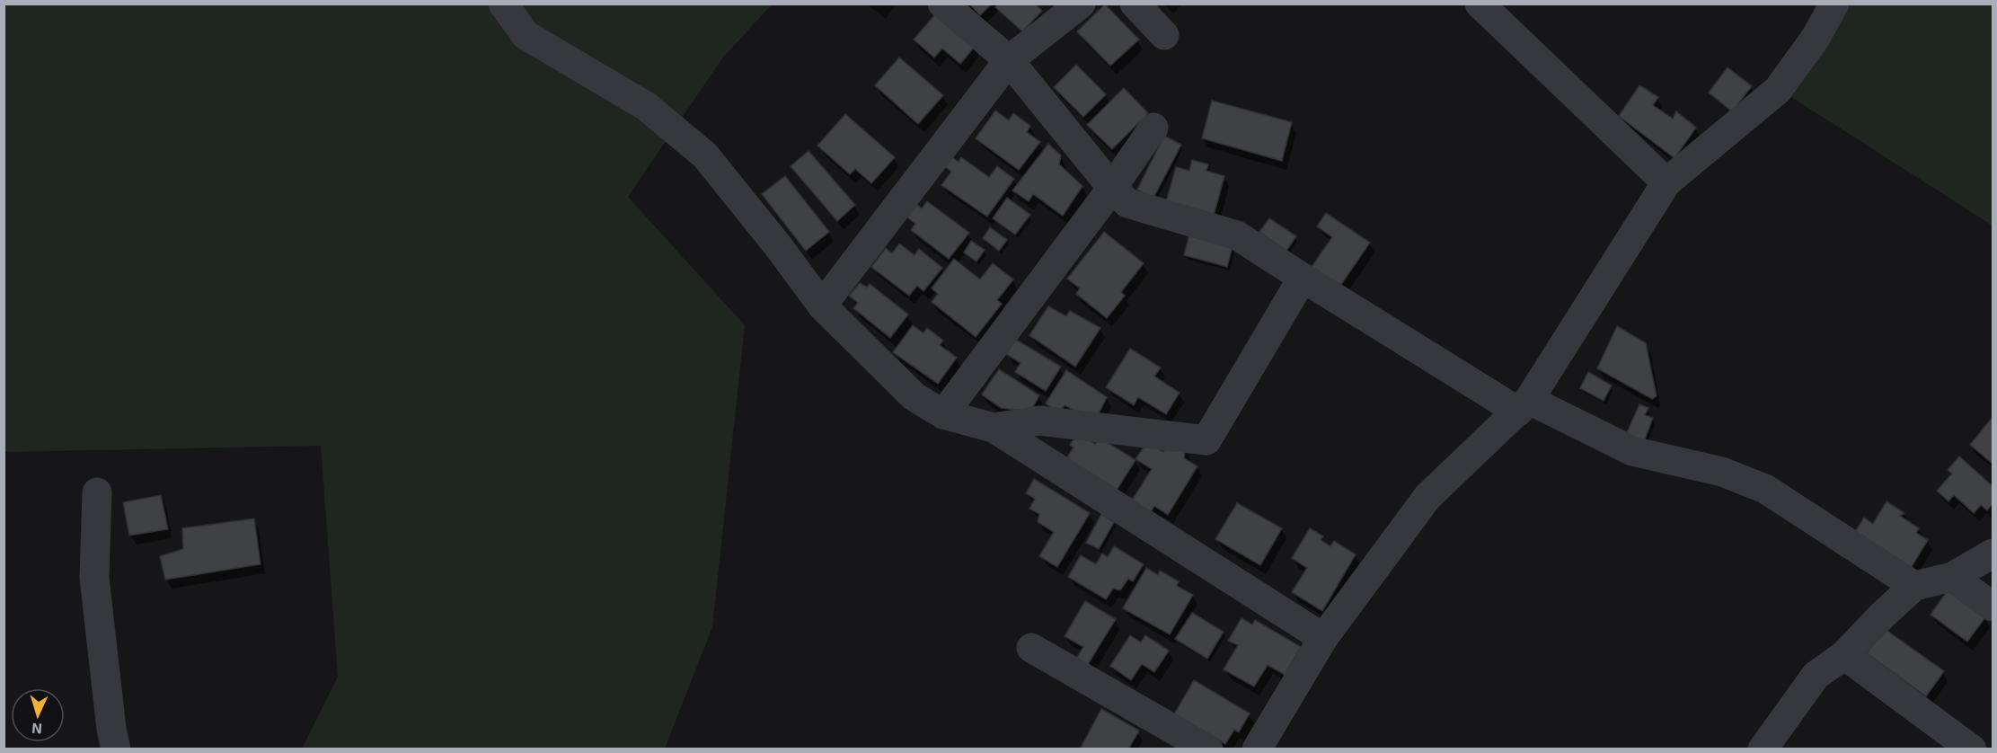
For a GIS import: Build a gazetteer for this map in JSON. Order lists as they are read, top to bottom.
{
  "north": "bottom"
}
